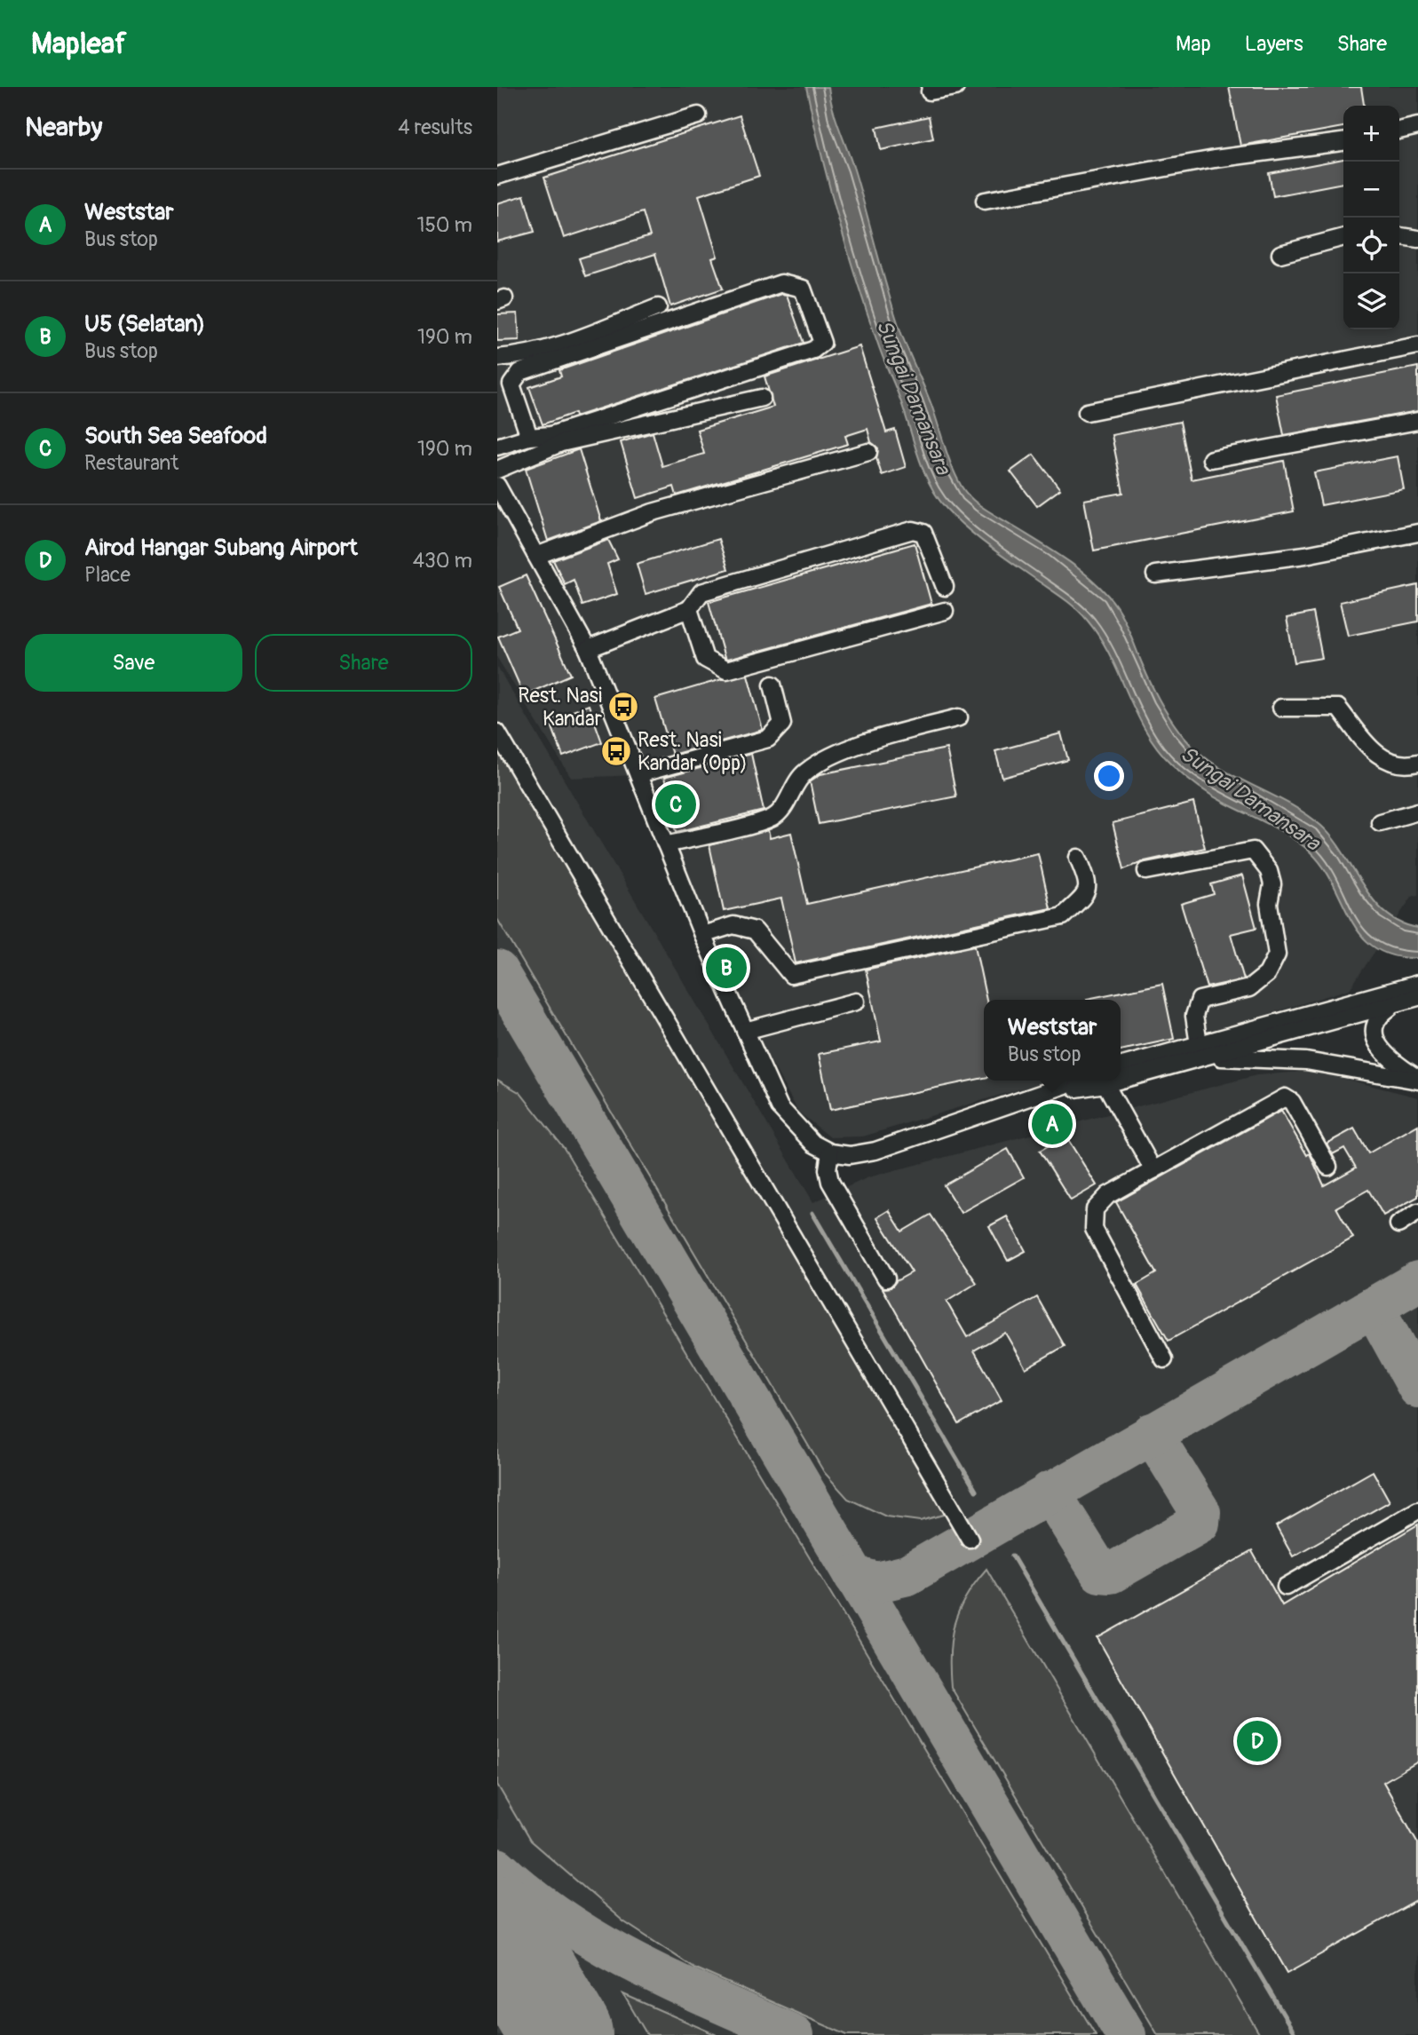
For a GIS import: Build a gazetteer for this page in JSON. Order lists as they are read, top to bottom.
{
  "water": ["Sungai Damansara"],
  "places": {
    "bus stop": ["Rest. Nasi Kandar", "Rest. Nasi Kandar (Opp)"]
  },
  "page": {
    "header": "Mapleaf",
    "nav": ["Map", "Layers", "Share"],
    "heading": ["Nearby", "4 results"],
    "map_buttons": ["+", "−"],
    "list": [
      {
        "mark": "A",
        "name": "Weststar",
        "note": "Bus stop",
        "value": "150 m"
      },
      {
        "mark": "B",
        "name": "U5 (Selatan)",
        "note": "Bus stop",
        "value": "190 m"
      },
      {
        "mark": "C",
        "name": "South Sea Seafood",
        "note": "Restaurant",
        "value": "190 m"
      },
      {
        "mark": "D",
        "name": "Airod Hangar Subang Airport",
        "note": "Place",
        "value": "430 m"
      }
    ],
    "buttons": ["Save", "Share"],
    "pins": [
      "C",
      "B",
      "A",
      "D"
    ],
    "popup": ["Weststar", "Bus stop"]
  }
}
